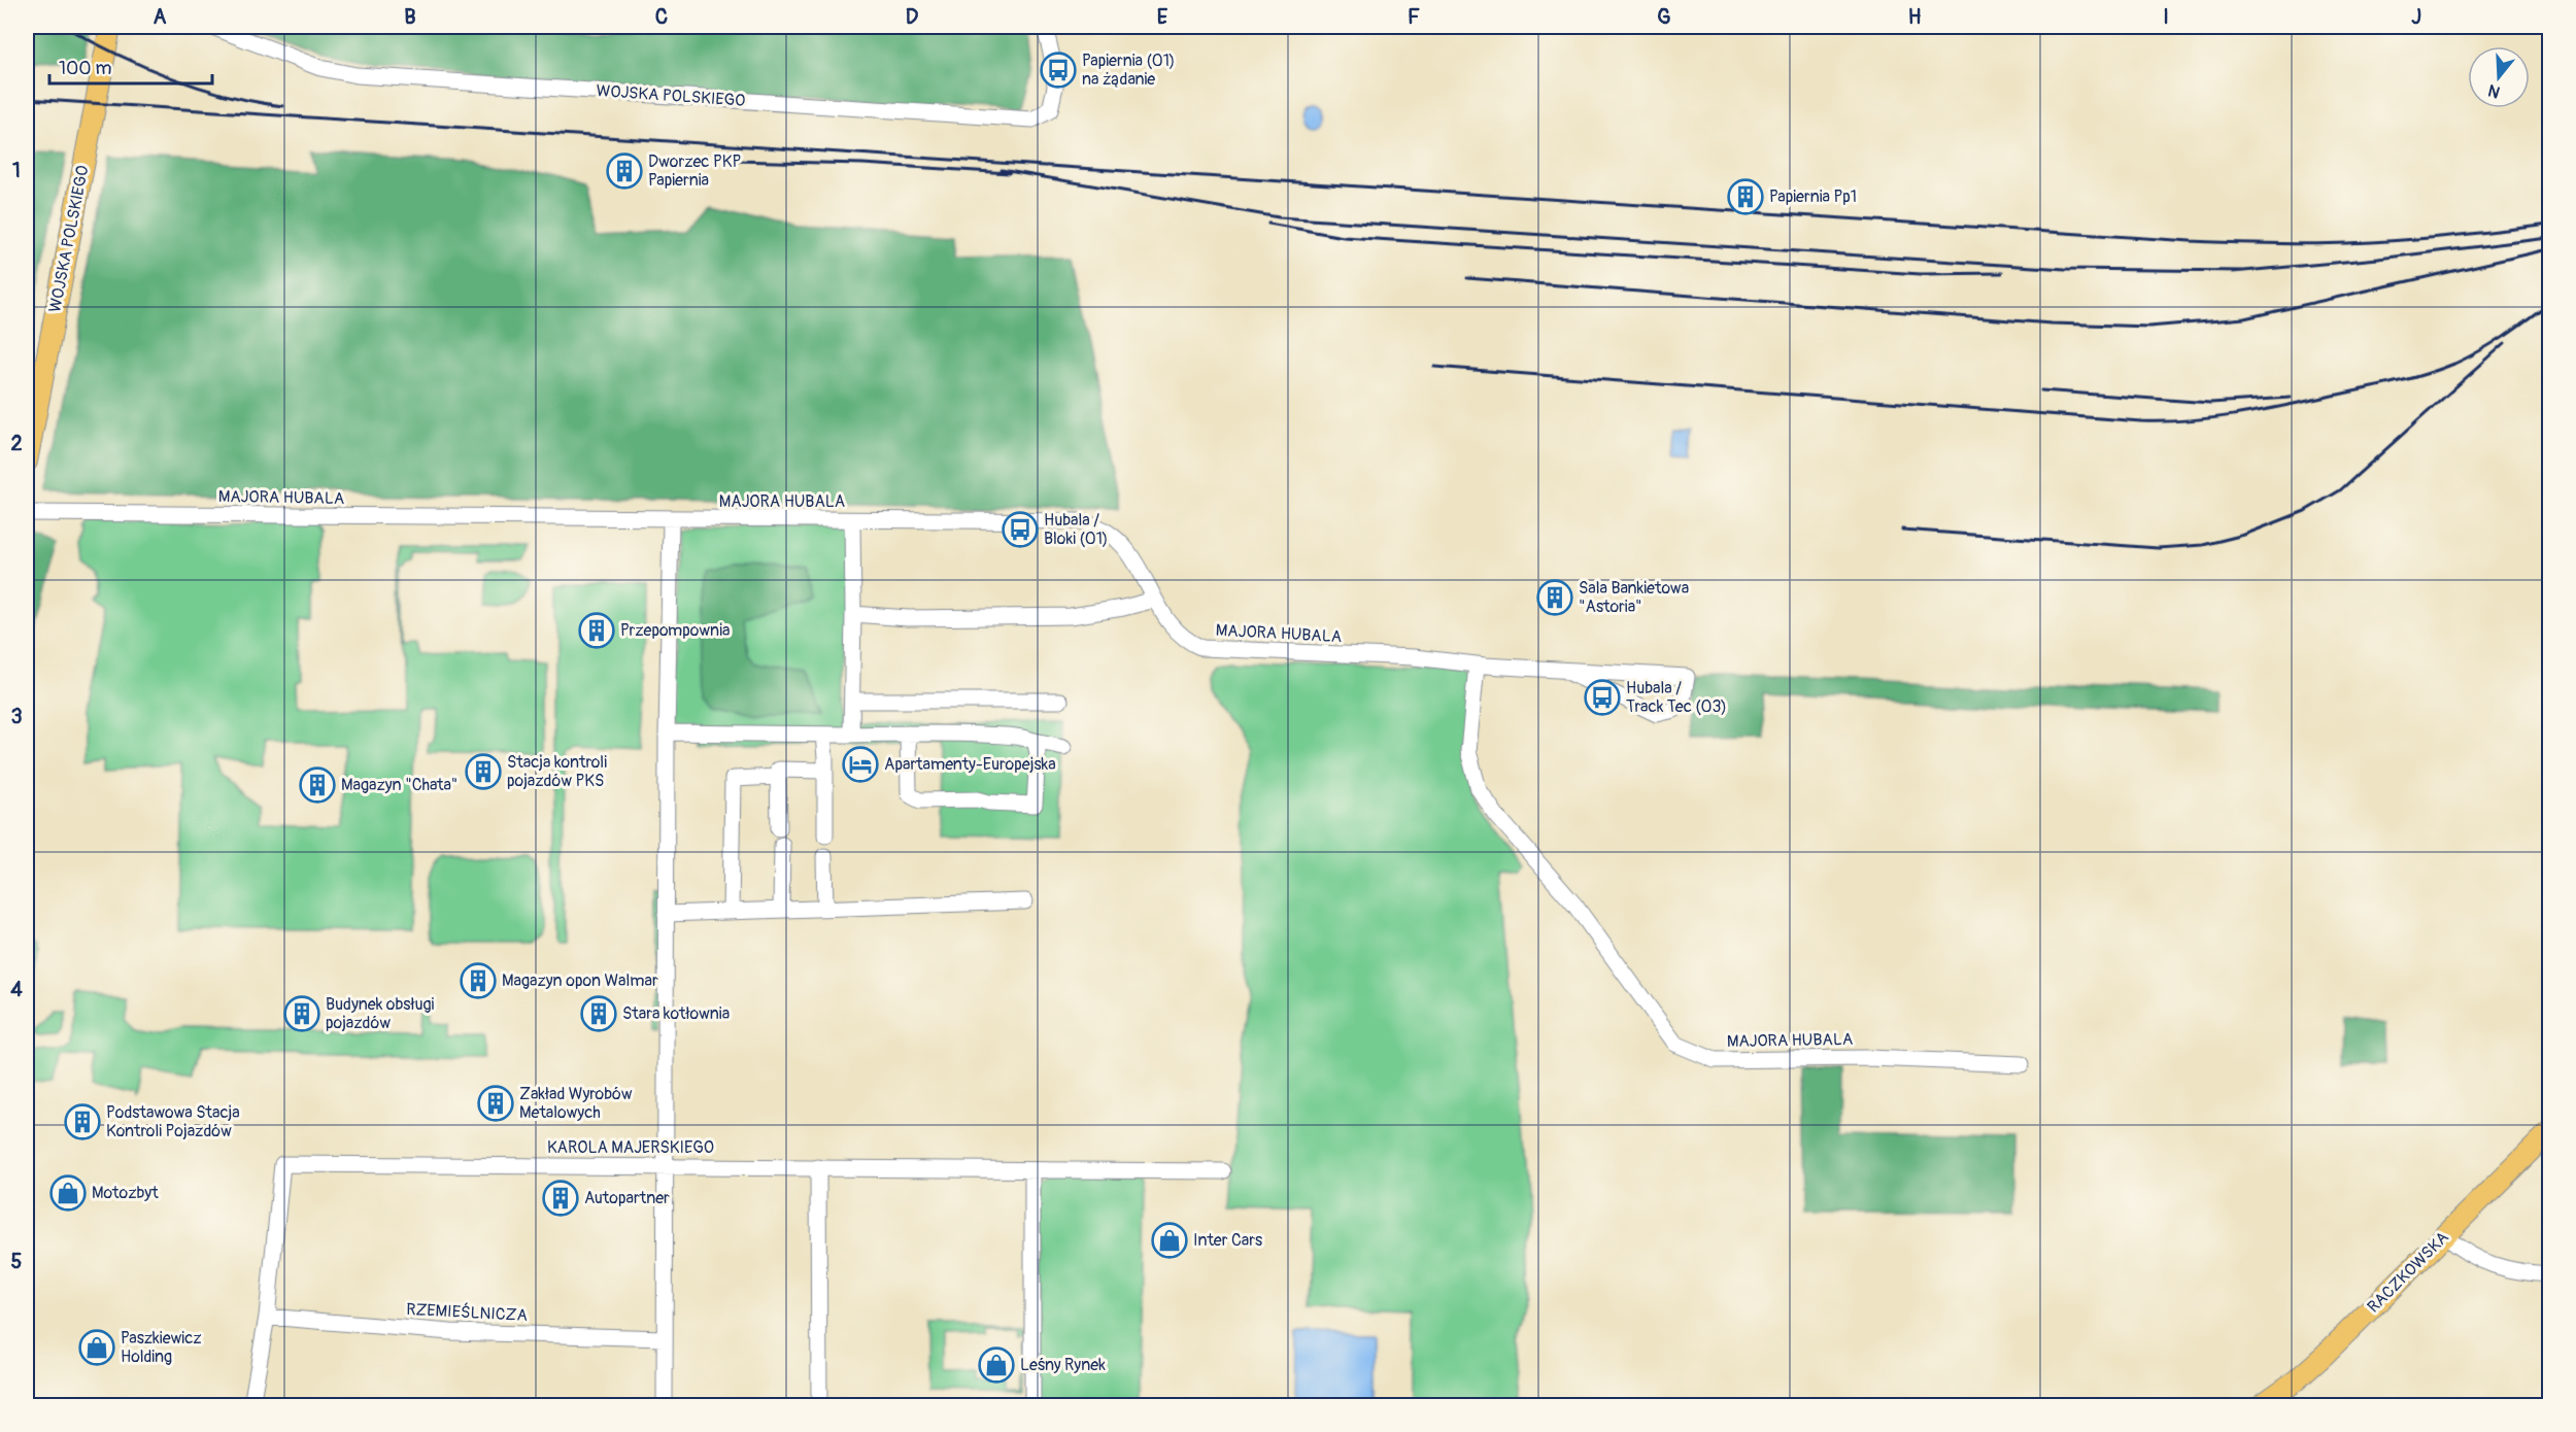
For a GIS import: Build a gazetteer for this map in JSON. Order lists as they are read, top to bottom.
{
  "streets": {
    "main road": ["WOJSKA POLSKIEGO", "RACZKOWSKA"],
    "street": ["MAJORA HUBALA", "KAROLA MAJERSKIEGO", "RZEMIEŚLNICZA"]
  },
  "crossings": [
    ["KAROLA MAJERSKIEGO", "RZEMIEŚLNICZA"]
  ],
  "places": {
    "bus stop": ["Papiernia (01) na żądanie", "Hubala / Bloki (01)", "Hubala / Track Tec (03)"],
    "building": [
      "Dworzec PKP Papiernia",
      "Papiernia Pp1",
      "Sala Bankietowa \"Astoria\"",
      "Przepompownia",
      "Stacja kontroli pojazdów PKS",
      "Magazyn \"Chata\"",
      "Magazyn opon Walmar",
      "Budynek obsługi pojazdów",
      "Stara kotłownia",
      "Zakład Wyrobów Metalowych",
      "Podstawowa Stacja Kontroli Pojazdów",
      "Autopartner"
    ],
    "hotel": ["Apartamenty-Europejska"],
    "shop": [
      "Motozbyt",
      "Inter Cars",
      "Paszkiewicz Holding",
      "Leśny Rynek"
    ]
  },
  "scale_bar": "100 m",
  "north": "bottom",
  "grid": {
    "columns": [
      "A",
      "B",
      "C",
      "D",
      "E",
      "F",
      "G",
      "H",
      "I",
      "J"
    ],
    "rows": [
      "1",
      "2",
      "3",
      "4",
      "5"
    ]
  }
}
